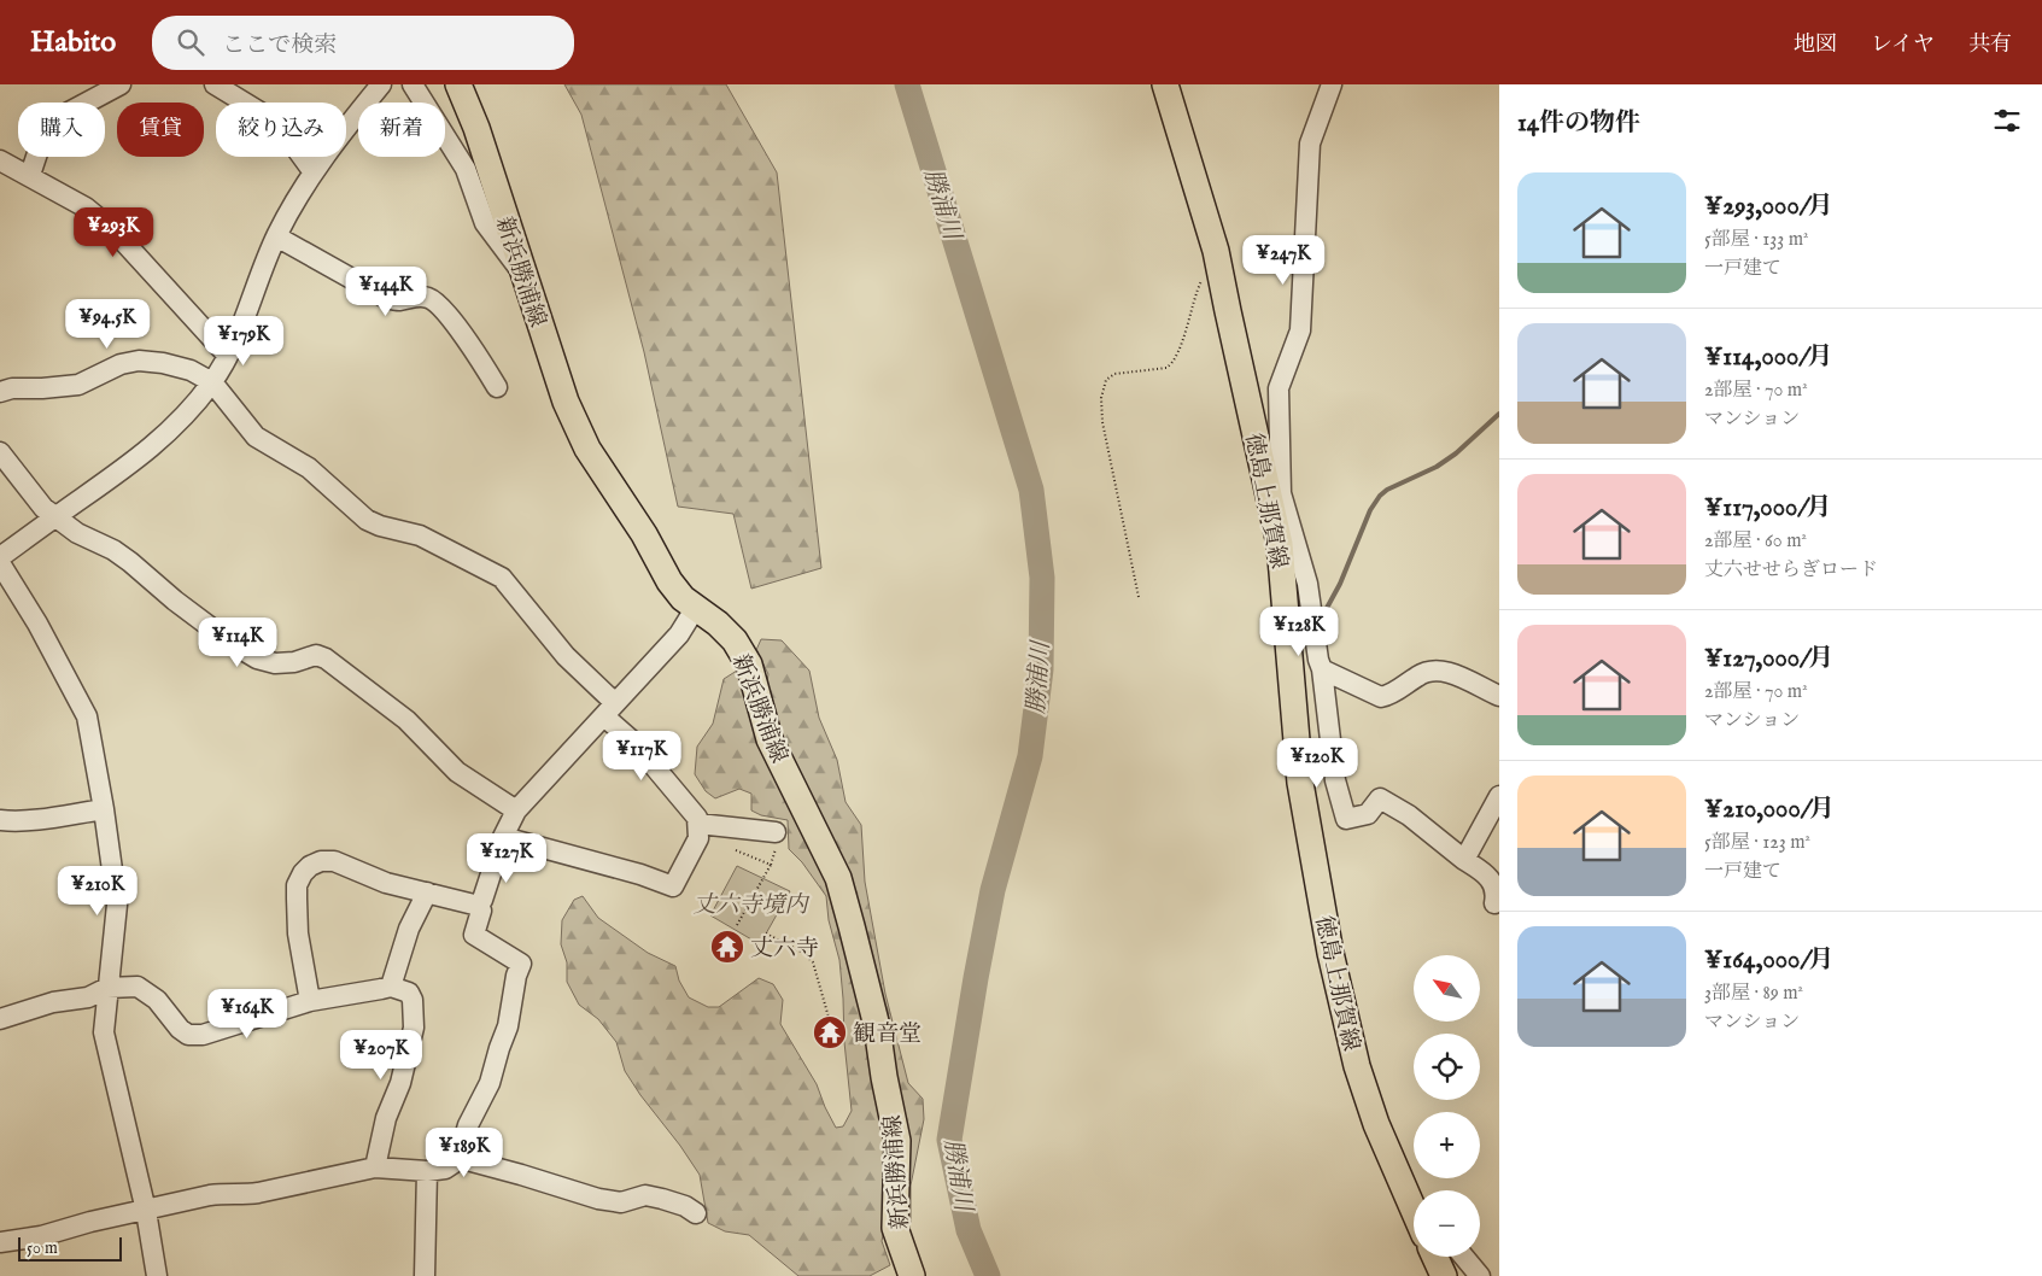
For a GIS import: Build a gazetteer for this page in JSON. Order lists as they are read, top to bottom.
{
  "streets": {
    "main road": ["新浜勝浦線", "徳島上那賀線"]
  },
  "water": ["勝浦川"],
  "parks": ["丈六寺境内"],
  "places": {
    "temple": ["丈六寺", "観音堂"]
  },
  "scale_bar": "50 m",
  "north": "top left",
  "page": {
    "header": "Habito",
    "search": "ここで検索",
    "nav": ["地図", "レイヤ", "共有"],
    "heading": "14件の物件",
    "chip": [
      "購入",
      "賃貸",
      "絞り込み",
      "新着"
    ],
    "list": [
      {
        "name": "¥293,000/月",
        "note": "5部屋 · 133 m² · 一戸建て"
      },
      {
        "name": "¥114,000/月",
        "note": "2部屋 · 70 m² · マンション"
      },
      {
        "name": "¥117,000/月",
        "note": "2部屋 · 60 m² · 丈六せせらぎロード"
      },
      {
        "name": "¥127,000/月",
        "note": "2部屋 · 70 m² · マンション"
      },
      {
        "name": "¥210,000/月",
        "note": "5部屋 · 123 m² · 一戸建て"
      },
      {
        "name": "¥164,000/月",
        "note": "3部屋 · 89 m² · マンション"
      }
    ],
    "price": [
      "¥293K",
      "¥247K",
      "¥144K",
      "¥94.5K",
      "¥179K",
      "¥128K",
      "¥114K",
      "¥117K",
      "¥120K",
      "¥127K",
      "¥210K",
      "¥164K",
      "¥207K",
      "¥189K"
    ],
    "map_buttons": ["+", "−"],
    "scale": "50 m"
  }
}
